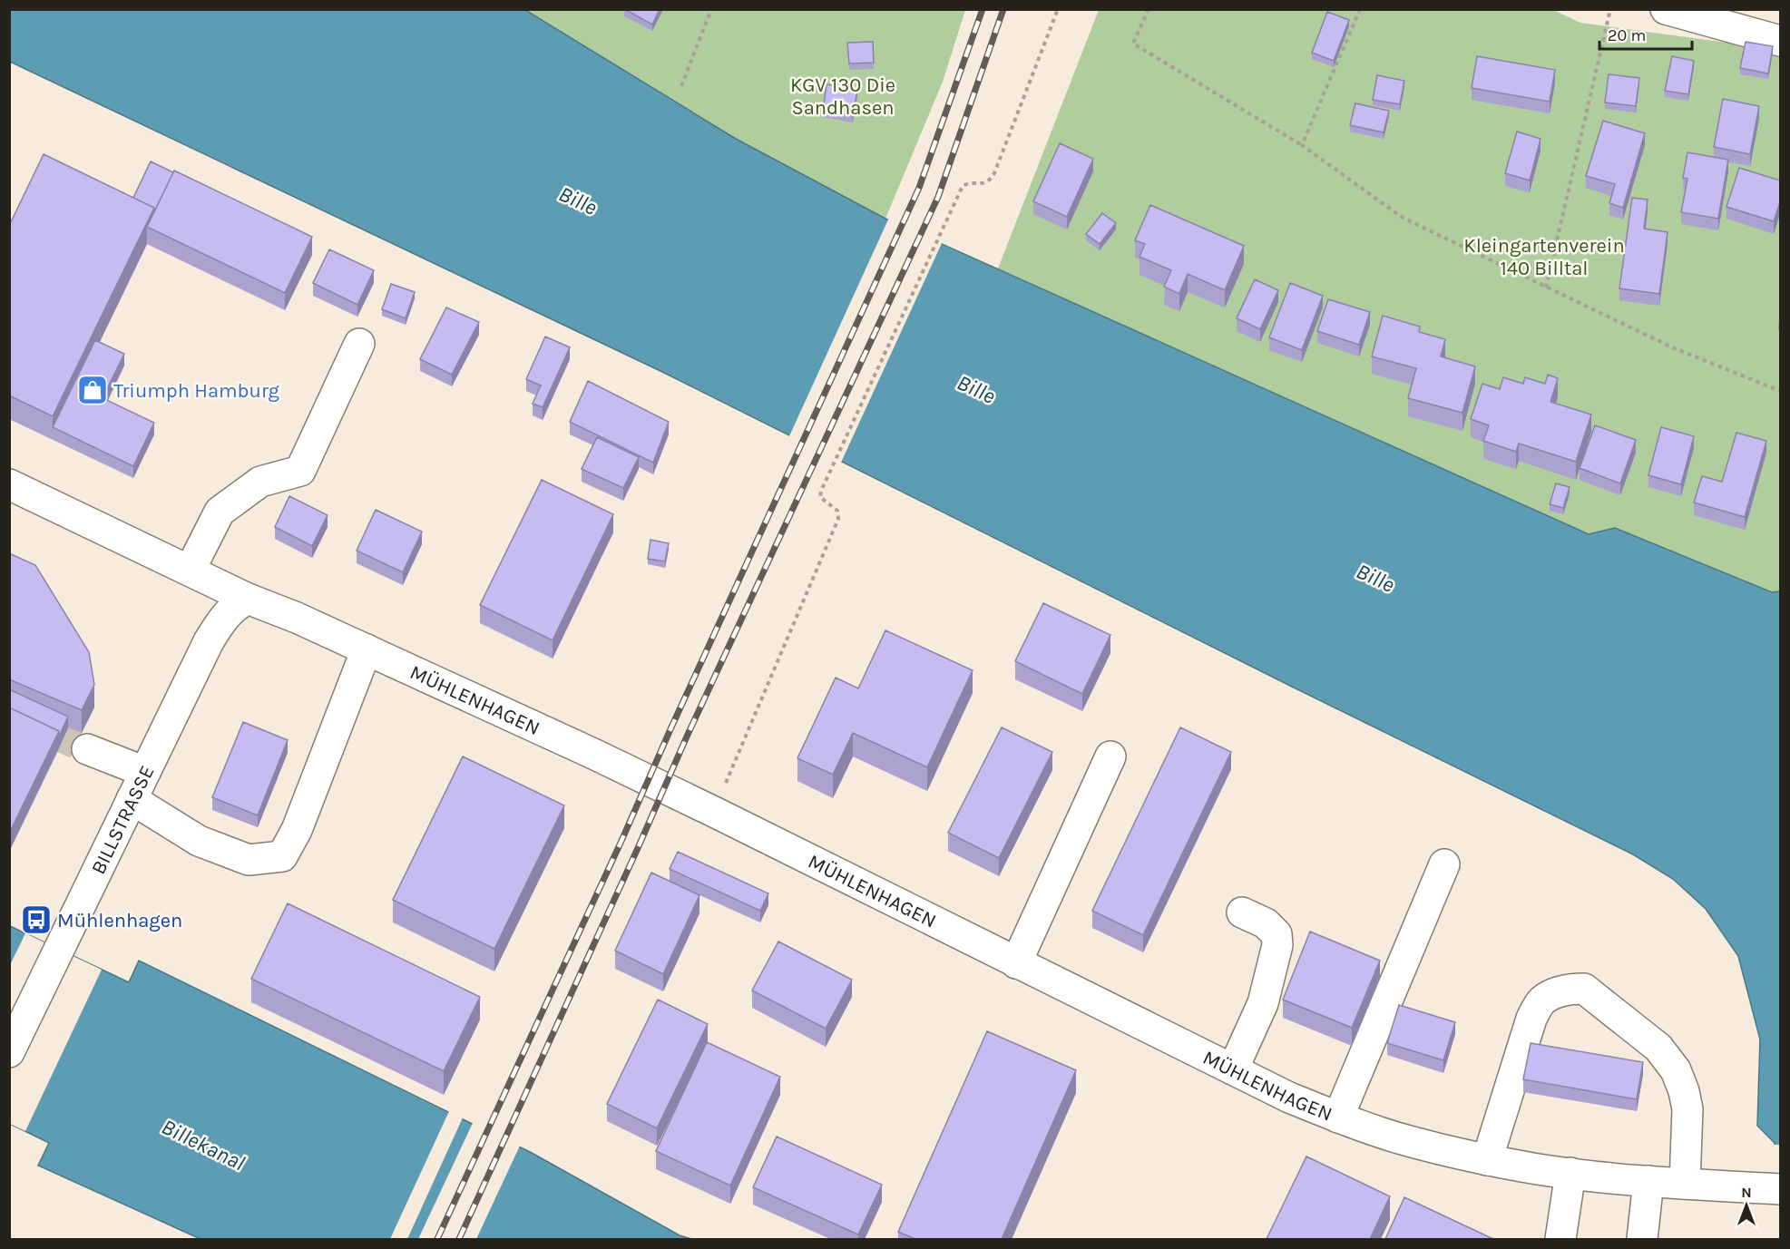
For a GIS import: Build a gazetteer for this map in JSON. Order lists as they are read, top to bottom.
{
  "streets": {
    "street": ["MÜHLENHAGEN", "BILLSTRASSE"]
  },
  "crossings": [
    ["MÜHLENHAGEN", "BILLSTRASSE"]
  ],
  "water": ["Bille", "Billekanal"],
  "parks": ["KGV 130 Die Sandhasen", "Kleingartenverein 140 Billtal"],
  "places": {
    "shop": ["Triumph Hamburg"],
    "bus stop": ["Mühlenhagen"]
  },
  "scale_bar": "20 m",
  "north": "top"
}
